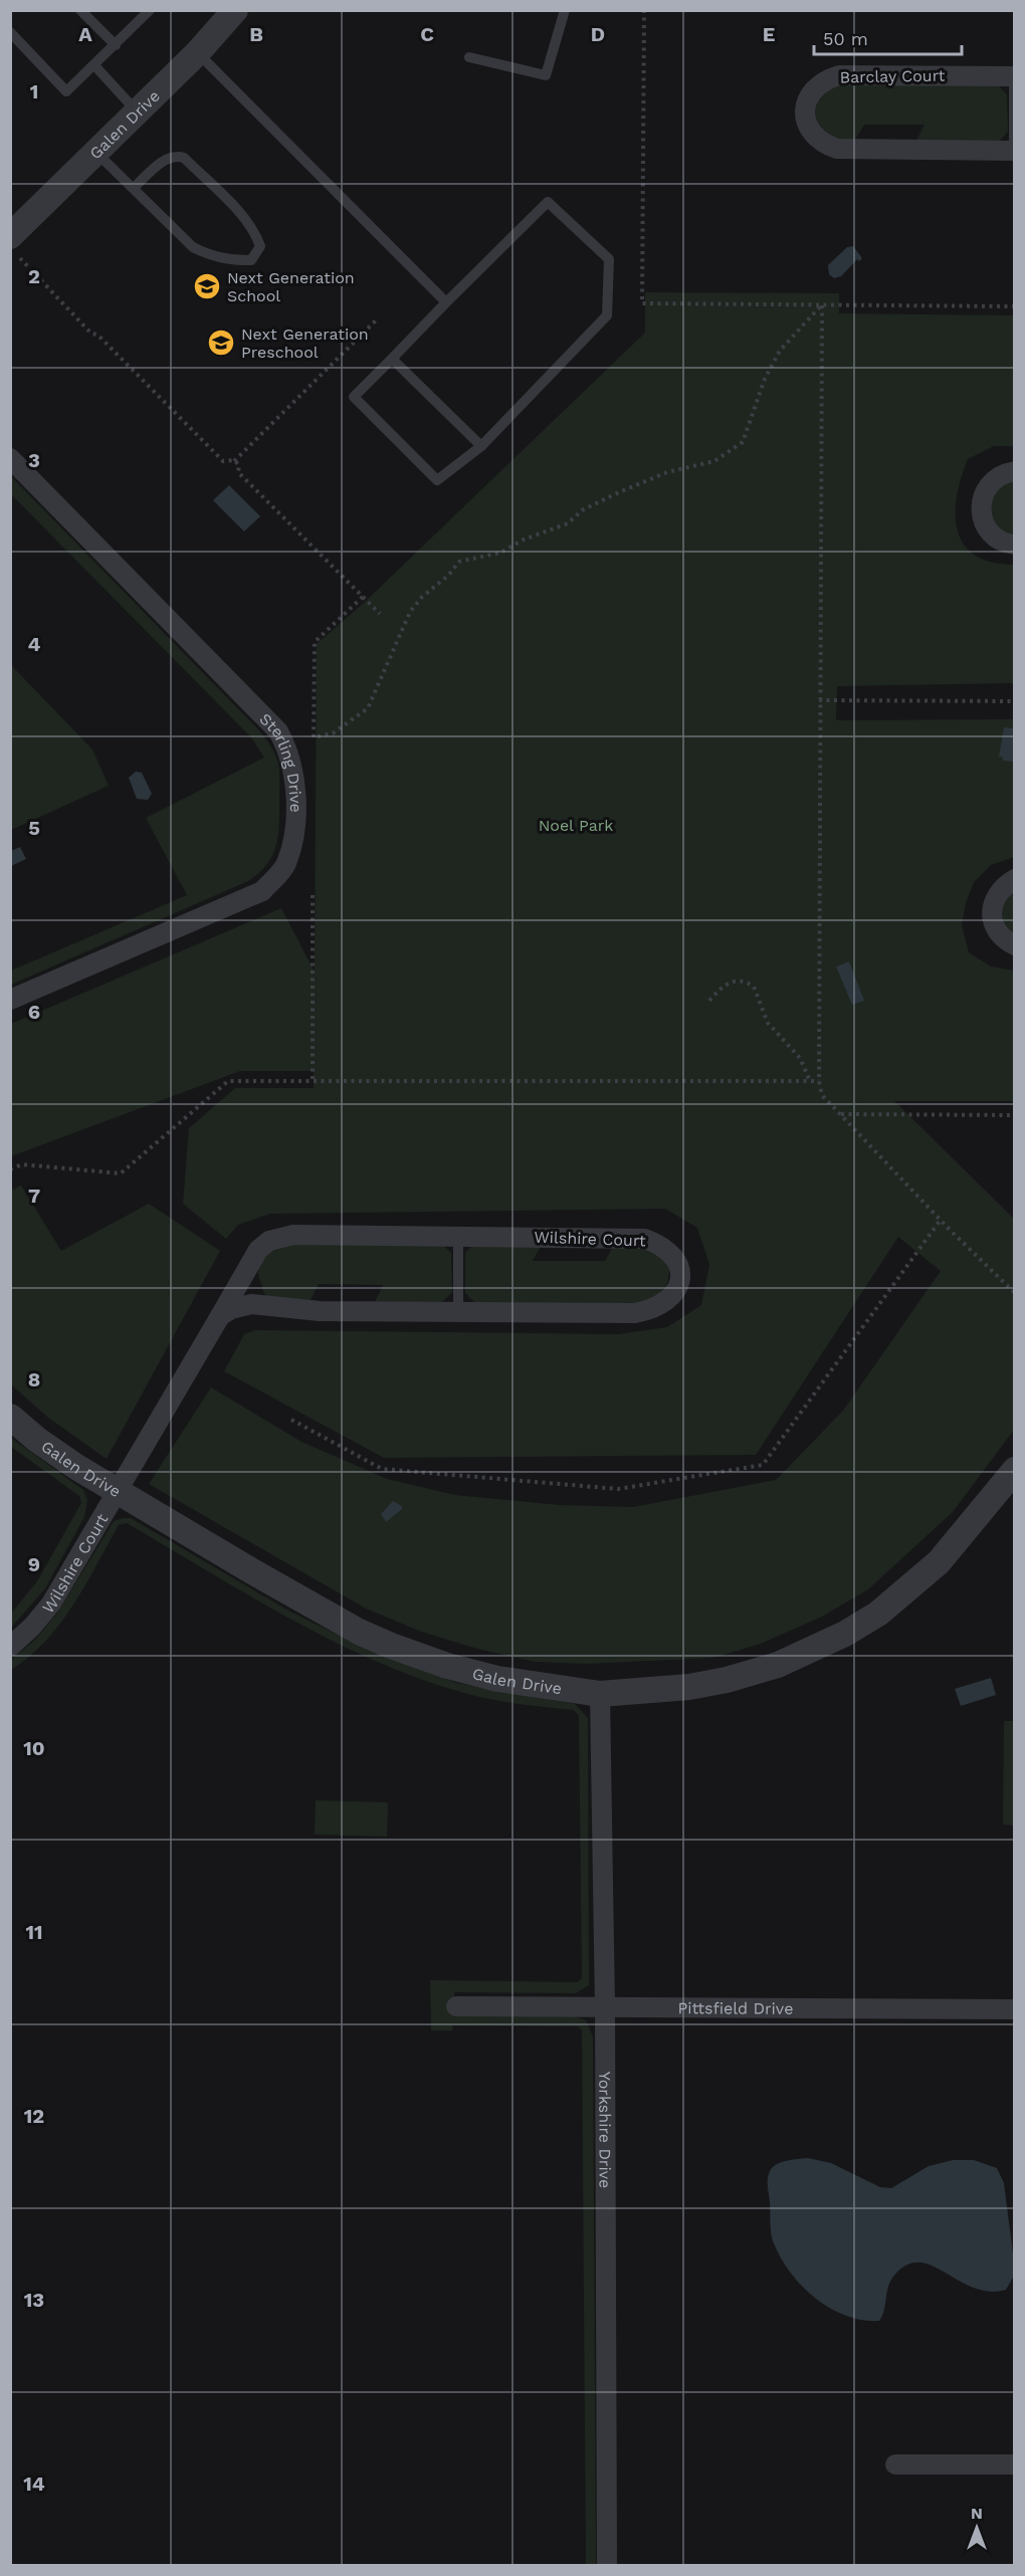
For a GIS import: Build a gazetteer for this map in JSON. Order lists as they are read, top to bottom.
{
  "streets": {
    "street": [
      "Barclay Court",
      "Galen Drive",
      "Sterling Drive",
      "Wilshire Court",
      "Pittsfield Drive",
      "Yorkshire Drive"
    ]
  },
  "crossings": [
    ["Galen Drive", "Wilshire Court"],
    ["Galen Drive", "Yorkshire Drive"],
    ["Pittsfield Drive", "Yorkshire Drive"]
  ],
  "parks": ["Noel Park"],
  "places": {
    "school or university": ["Next Generation School", "Next Generation Preschool"]
  },
  "scale_bar": "50 m",
  "north": "top",
  "grid": {
    "columns": [
      "A",
      "B",
      "C",
      "D",
      "E"
    ],
    "rows": [
      "1",
      "2",
      "3",
      "4",
      "5",
      "6",
      "7",
      "8",
      "9",
      "10",
      "11",
      "12",
      "13",
      "14"
    ]
  }
}
